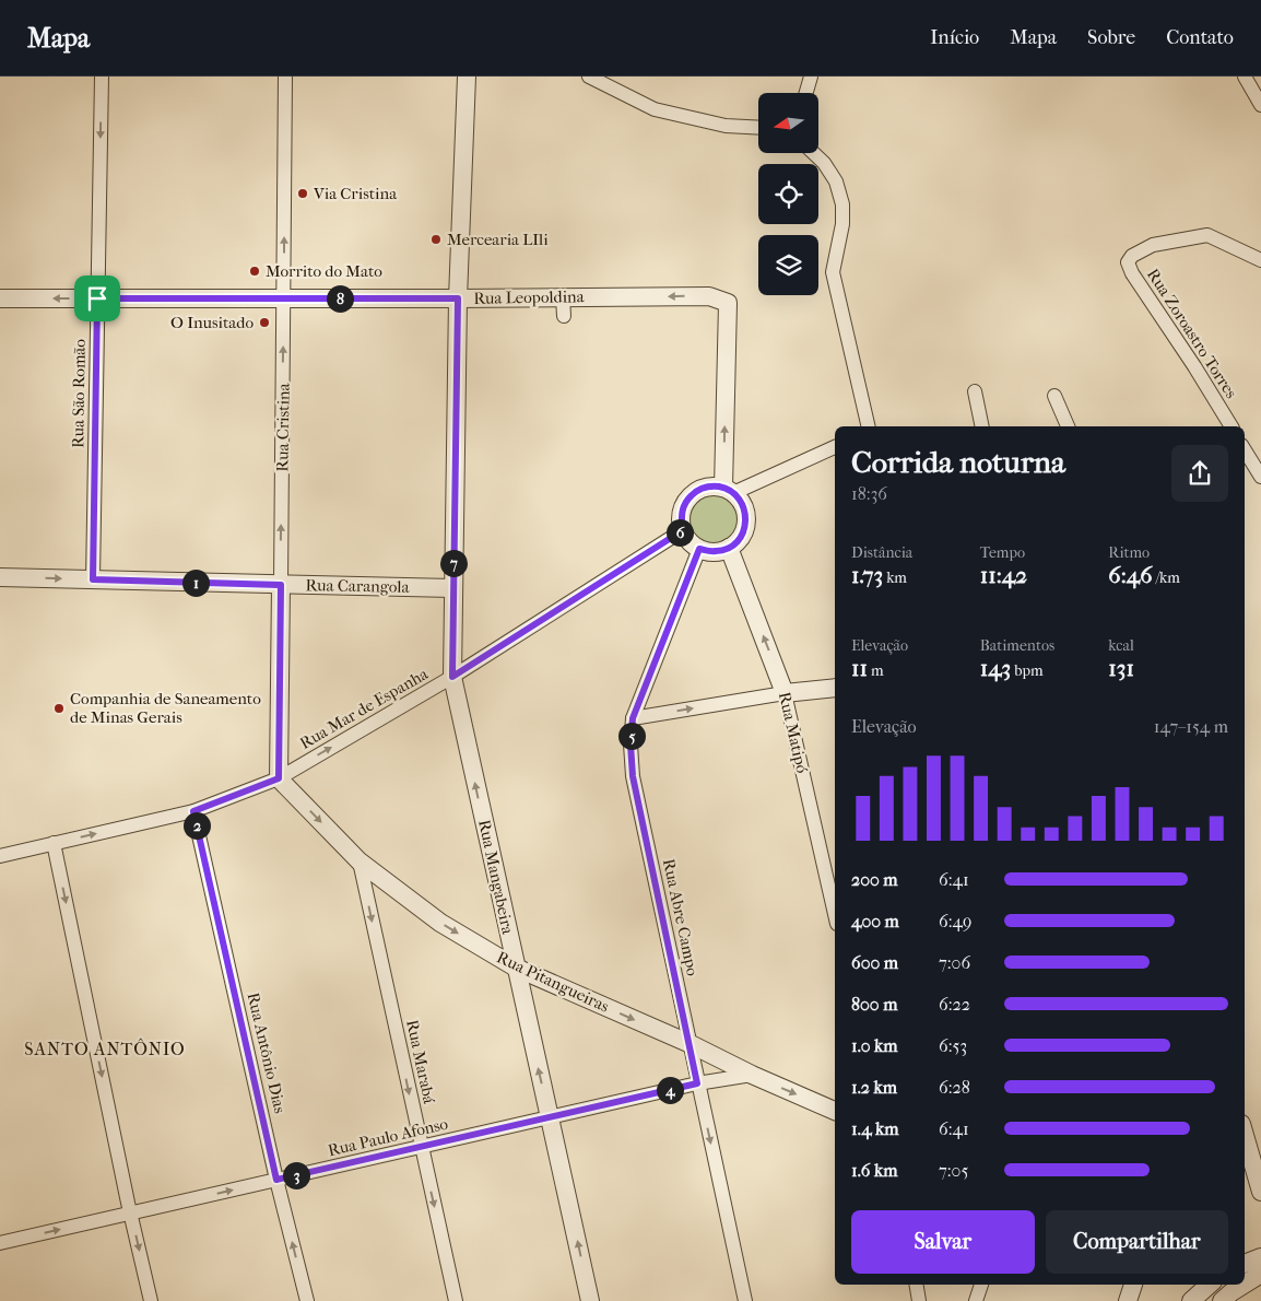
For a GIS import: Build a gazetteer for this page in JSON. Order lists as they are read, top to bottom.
{
  "streets": {
    "street": [
      "Rua Leopoldina",
      "Rua Zoroastro Torres",
      "Rua São Romão",
      "Rua Cristina",
      "Rua Carangola",
      "Rua Mar de Espanha",
      "Rua Matipó",
      "Rua Mangabeira",
      "Rua Abre Campo",
      "Rua Pitangueiras",
      "Rua Antônio Dias",
      "Rua Marabá",
      "Rua Paulo Afonso"
    ]
  },
  "crossings": [
    ["Rua Leopoldina", "Rua São Romão"],
    ["Rua Leopoldina", "Rua Cristina"],
    ["Rua Leopoldina", "Rua Mar de Espanha"],
    ["Rua Leopoldina", "Rua Matipó"],
    ["Rua Leopoldina", "Rua Mangabeira"],
    ["Rua Leopoldina", "Rua Abre Campo"],
    ["Rua São Romão", "Rua Carangola"],
    ["Rua Cristina", "Rua Carangola"],
    ["Rua Cristina", "Rua Mar de Espanha"],
    ["Rua Cristina", "Rua Pitangueiras"],
    ["Rua Carangola", "Rua Mangabeira"],
    ["Rua Mar de Espanha", "Rua Matipó"],
    ["Rua Mar de Espanha", "Rua Mangabeira"],
    ["Rua Mar de Espanha", "Rua Abre Campo"],
    ["Rua Mar de Espanha", "Rua Pitangueiras"],
    ["Rua Mar de Espanha", "Rua Antônio Dias"],
    ["Rua Matipó", "Rua Abre Campo"],
    ["Rua Mangabeira", "Rua Pitangueiras"],
    ["Rua Mangabeira", "Rua Paulo Afonso"],
    ["Rua Abre Campo", "Rua Pitangueiras"],
    ["Rua Abre Campo", "Rua Paulo Afonso"],
    ["Rua Pitangueiras", "Rua Marabá"],
    ["Rua Pitangueiras", "Rua Paulo Afonso"],
    ["Rua Antônio Dias", "Rua Paulo Afonso"],
    ["Rua Marabá", "Rua Paulo Afonso"]
  ],
  "one_way": [
    "Rua São Romão",
    "Rua Cristina",
    "Rua Mar de Espanha",
    "Rua Matipó",
    "Rua Mangabeira",
    "Rua Pitangueiras",
    "Rua Marabá",
    "Rua Paulo Afonso"
  ],
  "districts": ["SANTO ANTÔNIO"],
  "places": [
    "Via Cristina",
    "Mercearia LIli",
    "Morrito do Mato",
    "O Inusitado",
    "Companhia de Saneamento de Minas Gerais"
  ],
  "north": "left",
  "page": {
    "header": "Mapa",
    "nav": [
      "Início",
      "Mapa",
      "Sobre",
      "Contato"
    ],
    "pins": [
      "8",
      "6",
      "7",
      "1",
      "5",
      "2",
      "4",
      "3"
    ],
    "heading": ["Corrida noturna", "18:36"],
    "stats": [
      ["Distância", "1.73 km"],
      ["Tempo", "11:42"],
      ["Ritmo", "6:46 /km"],
      ["Elevação", "11 m"],
      ["Batimentos", "143 bpm"],
      ["kcal", "131"]
    ],
    "chart": ["Elevação", "147–154 m"],
    "list": [
      {
        "name": "200 m",
        "note": "6:41"
      },
      {
        "name": "400 m",
        "note": "6:49"
      },
      {
        "name": "600 m",
        "note": "7:06"
      },
      {
        "name": "800 m",
        "note": "6:22"
      },
      {
        "name": "1.0 km",
        "note": "6:53"
      },
      {
        "name": "1.2 km",
        "note": "6:28"
      },
      {
        "name": "1.4 km",
        "note": "6:41"
      },
      {
        "name": "1.6 km",
        "note": "7:05"
      }
    ],
    "buttons": ["Salvar", "Compartilhar"]
  }
}
